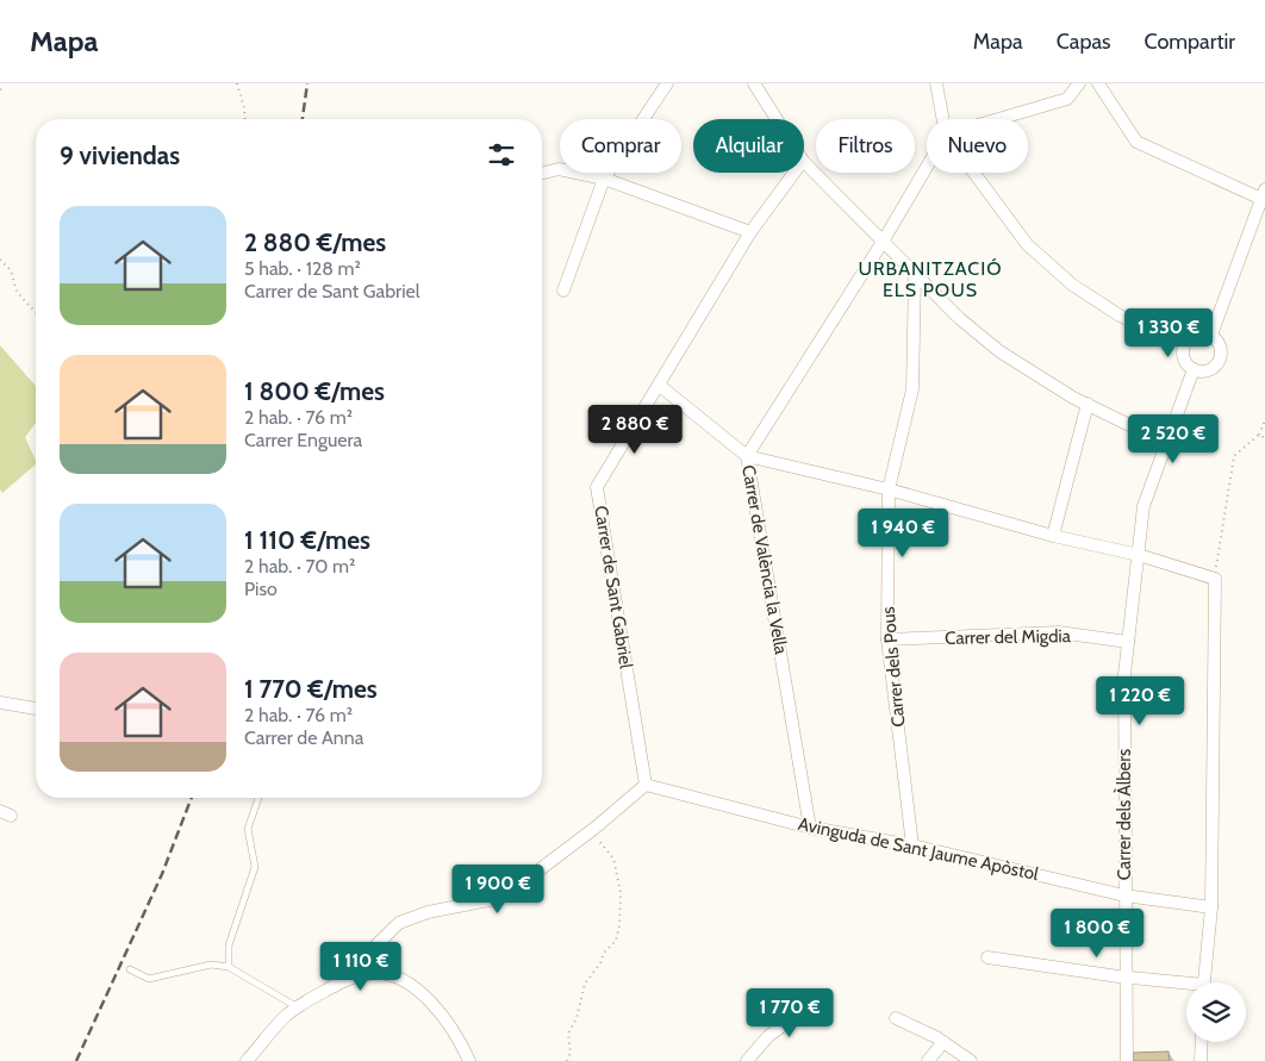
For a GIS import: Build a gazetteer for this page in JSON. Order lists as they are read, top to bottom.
{
  "streets": {
    "street": [
      "Carrer de València la Vella",
      "Carrer de Sant Gabriel",
      "Carrer del Migdia",
      "Carrer dels Pous",
      "Carrer dels Àlbers",
      "Avinguda de Sant Jaume Apòstol"
    ]
  },
  "crossings": [
    ["Carrer de València la Vella", "Avinguda de Sant Jaume Apòstol"],
    ["Carrer de Sant Gabriel", "Avinguda de Sant Jaume Apòstol"],
    ["Carrer del Migdia", "Carrer dels Pous"],
    ["Carrer del Migdia", "Carrer dels Àlbers"],
    ["Carrer dels Pous", "Avinguda de Sant Jaume Apòstol"],
    ["Carrer dels Àlbers", "Avinguda de Sant Jaume Apòstol"]
  ],
  "districts": ["URBANITZACIÓ ELS POUS"],
  "page": {
    "header": "Mapa",
    "nav": ["Mapa", "Capas", "Compartir"],
    "chip": [
      "Comprar",
      "Alquilar",
      "Filtros",
      "Nuevo"
    ],
    "heading": "9 viviendas",
    "list": [
      {
        "name": "2 880 €/mes",
        "note": "5 hab. · 128 m² · Carrer de Sant Gabriel"
      },
      {
        "name": "1 800 €/mes",
        "note": "2 hab. · 76 m² · Carrer Enguera"
      },
      {
        "name": "1 110 €/mes",
        "note": "2 hab. · 70 m² · Piso"
      },
      {
        "name": "1 770 €/mes",
        "note": "2 hab. · 76 m² · Carrer de Anna"
      }
    ],
    "price": [
      "1 330 €",
      "2 880 €",
      "2 520 €",
      "1 940 €",
      "1 220 €",
      "1 900 €",
      "1 800 €",
      "1 110 €",
      "1 770 €"
    ]
  }
}
